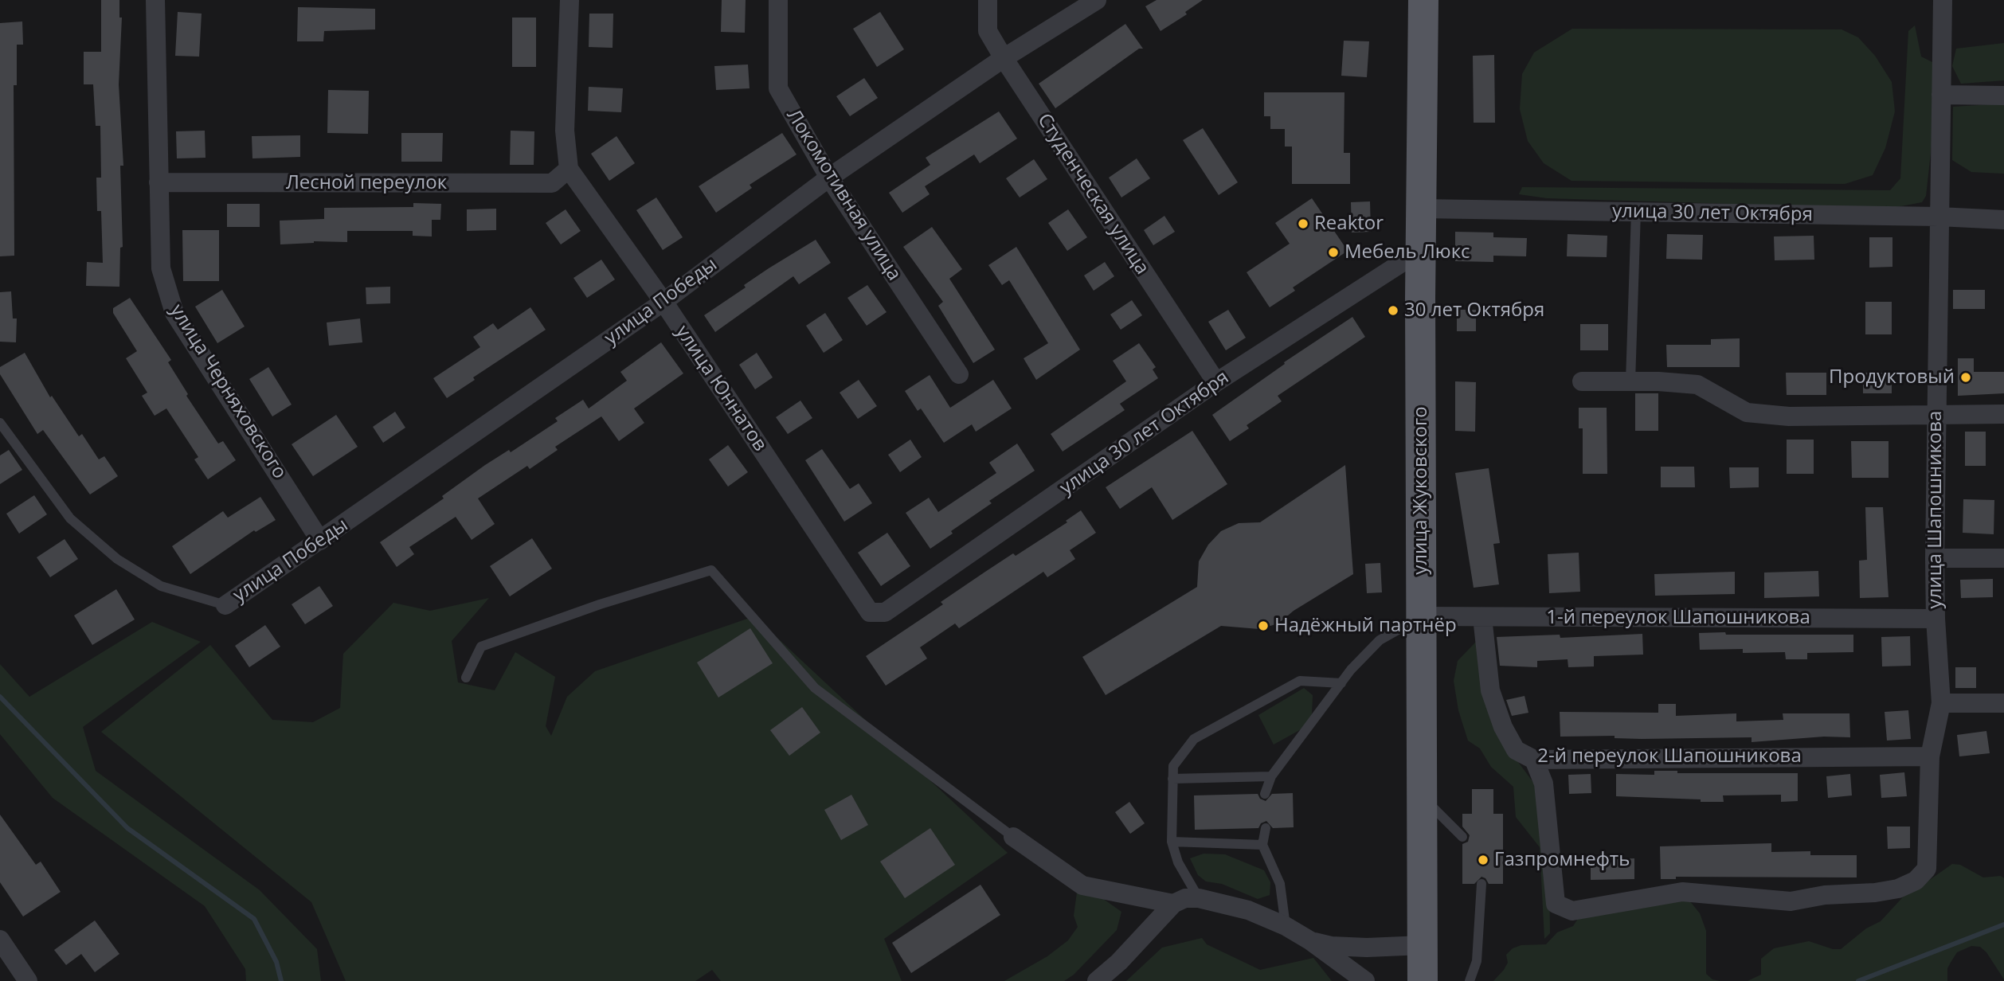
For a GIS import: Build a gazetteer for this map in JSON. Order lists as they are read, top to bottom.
{
  "streets": {
    "main road": ["улица Жуковского"],
    "street": [
      "Лесной переулок",
      "Студенческая улица",
      "Локомотивная улица",
      "улица 30 лет Октября",
      "улица Победы",
      "улица Юннатов",
      "улица Черняховского",
      "улица Шапошникова",
      "1-й переулок Шапошникова",
      "2-й переулок Шапошникова"
    ]
  },
  "crossings": [
    ["Лесной переулок", "улица Юннатов"],
    ["Лесной переулок", "улица Черняховского"],
    ["Студенческая улица", "улица 30 лет Октября"],
    ["Студенческая улица", "улица Победы"],
    ["Локомотивная улица", "улица Победы"],
    ["улица 30 лет Октября", "улица Юннатов"],
    ["улица 30 лет Октября", "улица Жуковского"],
    ["улица 30 лет Октября", "улица Шапошникова"],
    ["улица Победы", "улица Юннатов"],
    ["улица Победы", "улица Черняховского"],
    ["улица Жуковского", "1-й переулок Шапошникова"],
    ["улица Шапошникова", "1-й переулок Шапошникова"],
    ["улица Шапошникова", "2-й переулок Шапошникова"],
    ["1-й переулок Шапошникова", "2-й переулок Шапошникова"]
  ],
  "places": [
    "Reaktor",
    "Мебель Люкс",
    "30 лет Октября",
    "Продуктовый",
    "Надёжный партнёр",
    "Газпромнефть"
  ]
}
